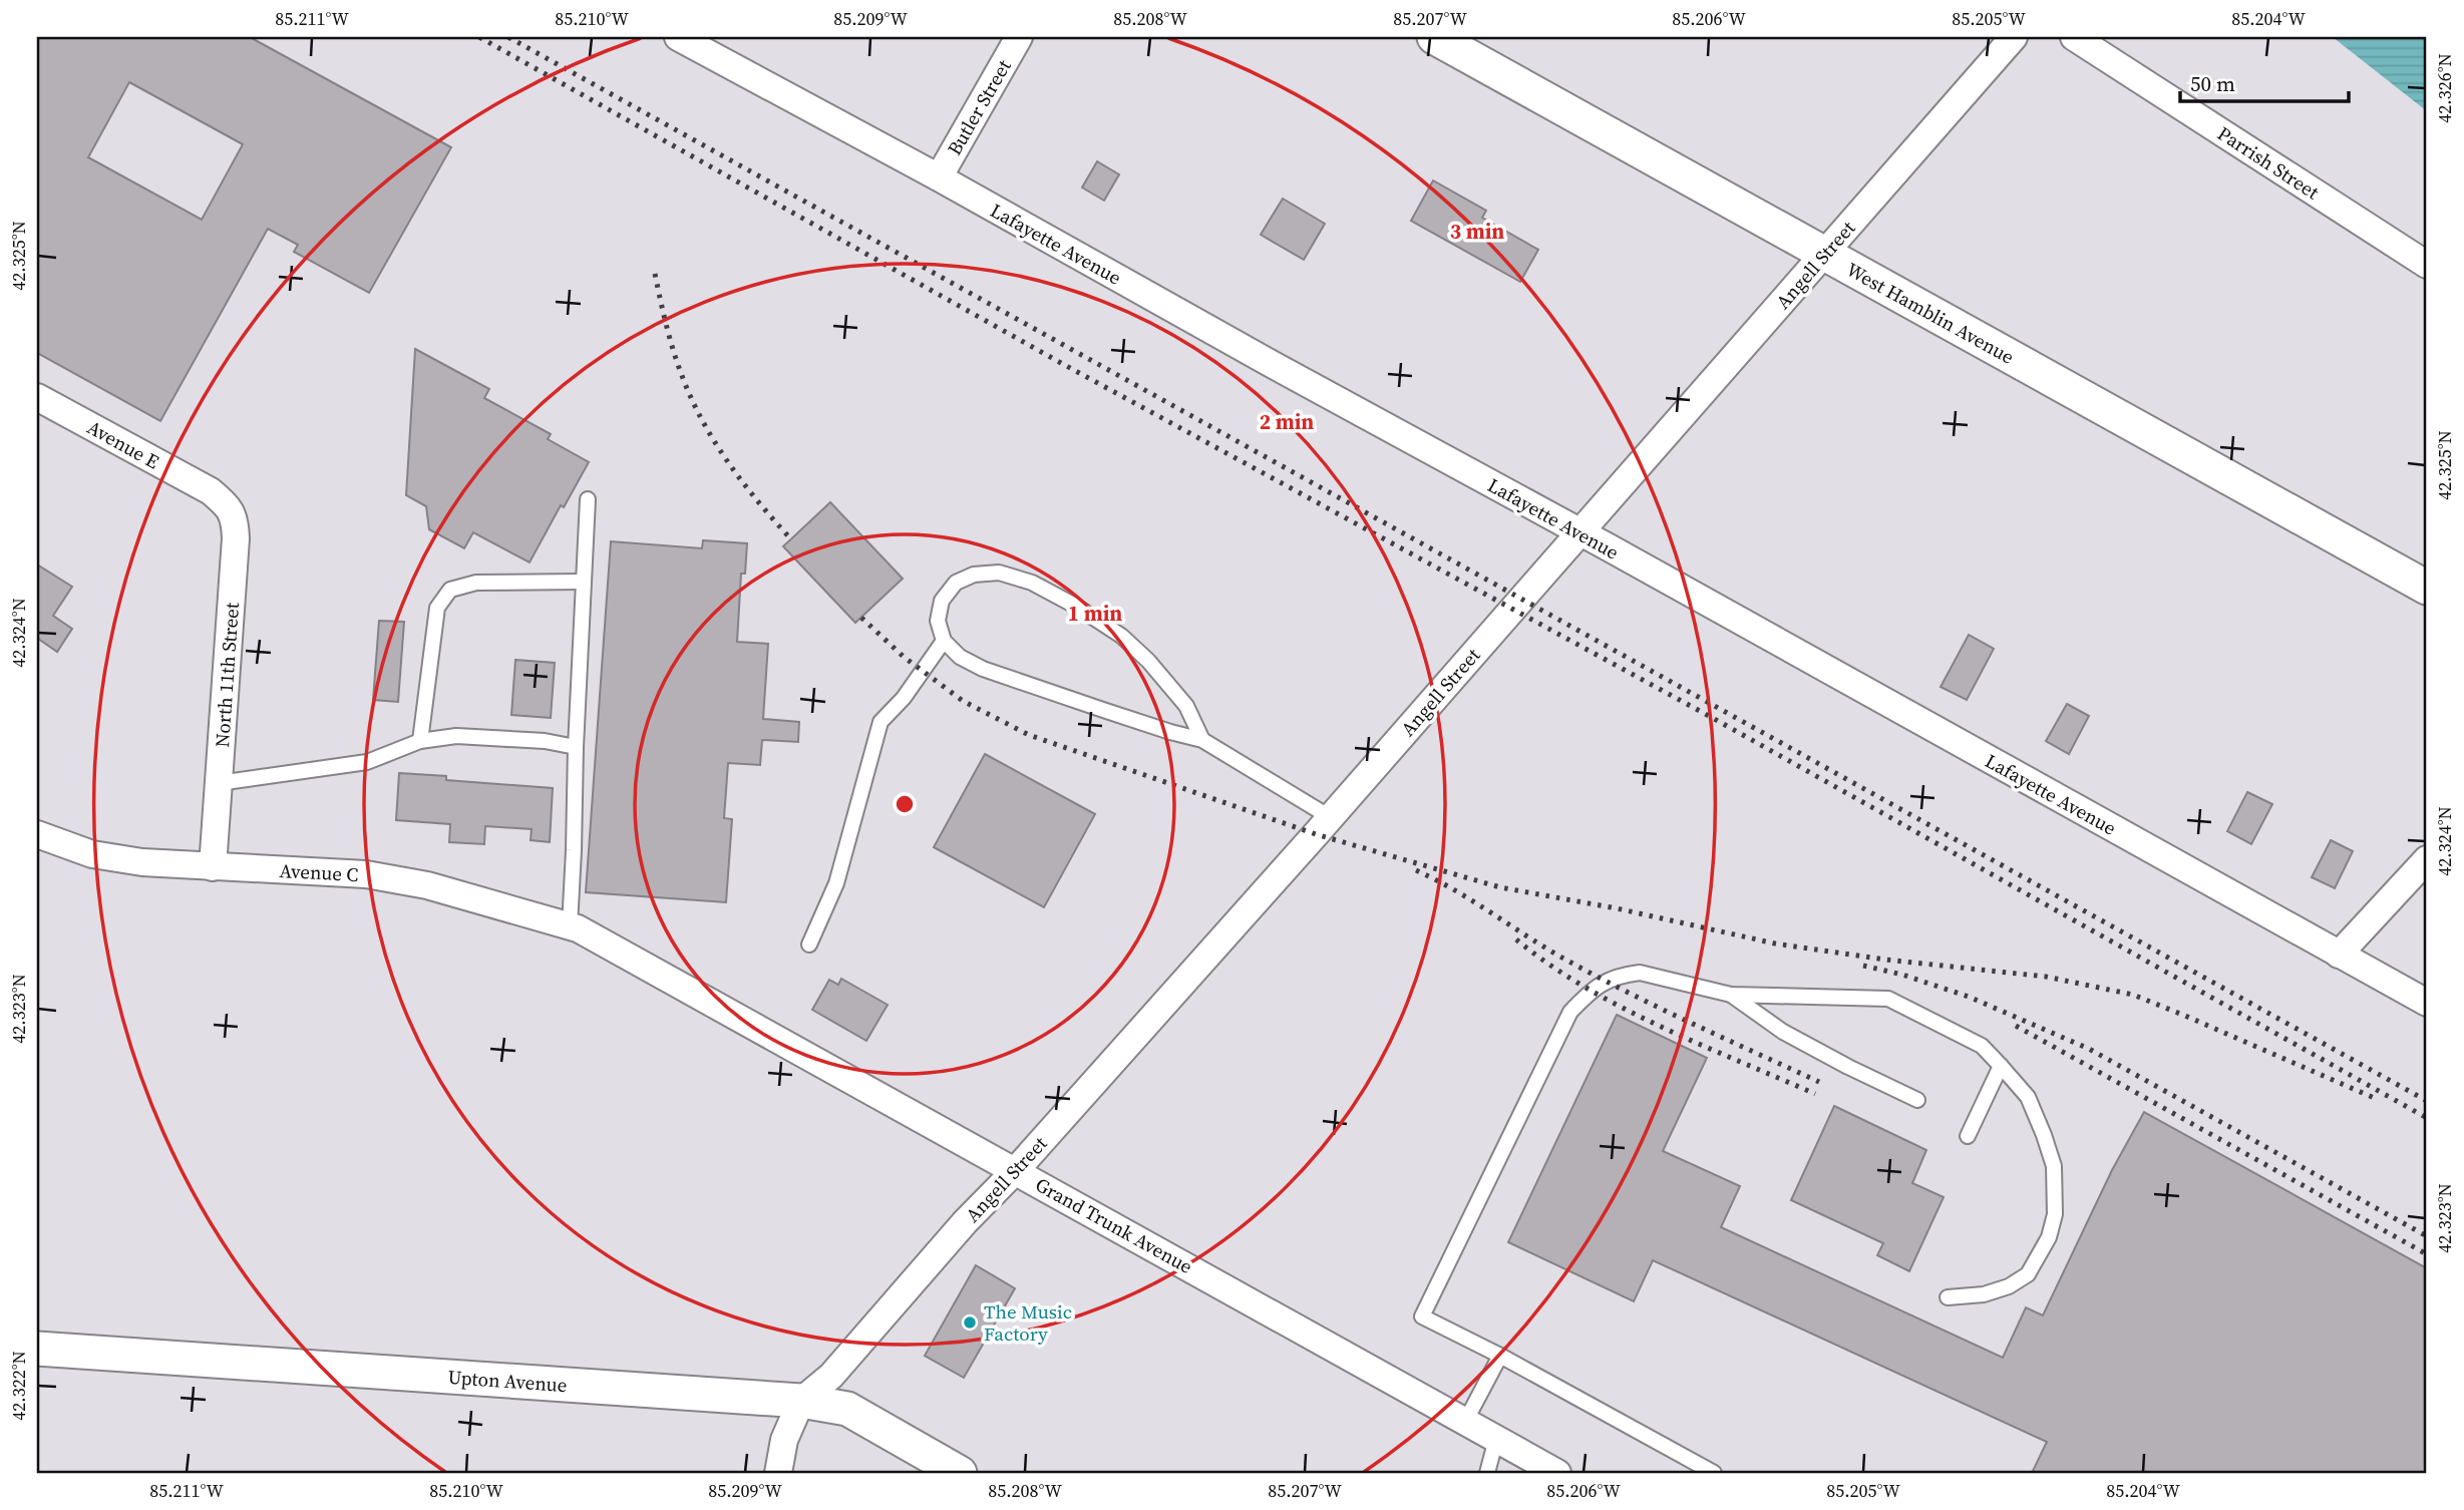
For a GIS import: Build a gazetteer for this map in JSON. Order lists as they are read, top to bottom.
{
  "streets": {
    "street": [
      "Butler Street",
      "Parrish Street",
      "Lafayette Avenue",
      "Angell Street",
      "West Hamblin Avenue",
      "Avenue E",
      "North 11th Street",
      "Avenue C",
      "Grand Trunk Avenue",
      "Upton Avenue"
    ]
  },
  "crossings": [
    ["Butler Street", "Lafayette Avenue"],
    ["Lafayette Avenue", "Angell Street"],
    ["Angell Street", "West Hamblin Avenue"],
    ["Angell Street", "Grand Trunk Avenue"],
    ["Angell Street", "Upton Avenue"],
    ["Avenue E", "North 11th Street"],
    ["North 11th Street", "Avenue C"],
    ["Avenue C", "Grand Trunk Avenue"]
  ],
  "places": ["The Music Factory"],
  "scale_bar": "50 m",
  "coordinates": [
    "85.211°W",
    "85.210°W",
    "85.209°W",
    "85.208°W",
    "85.207°W",
    "85.206°W",
    "85.205°W",
    "85.204°W",
    "42.326°N",
    "42.325°N",
    "42.324°N",
    "42.323°N",
    "42.322°N"
  ],
  "rings": ["3 min", "2 min", "1 min"]
}
